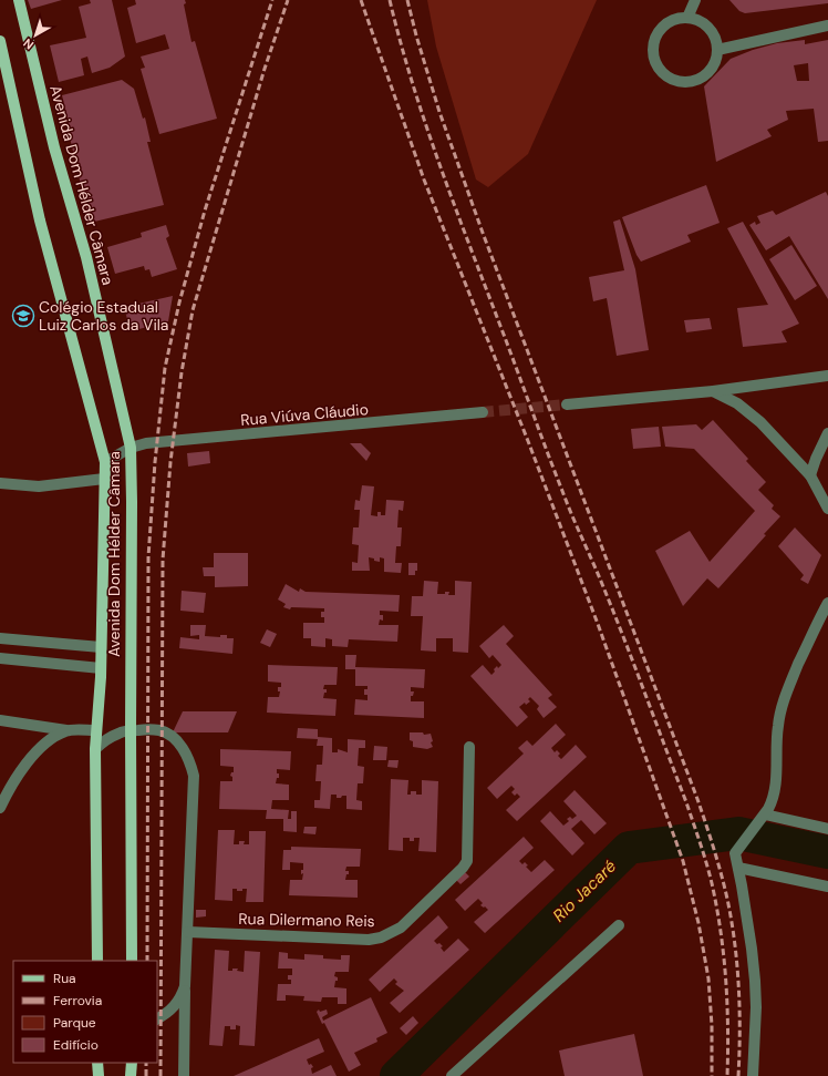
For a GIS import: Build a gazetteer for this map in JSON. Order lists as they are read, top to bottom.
{
  "streets": {
    "main road": ["Avenida Dom Hélder Câmara"],
    "street": ["Rua Viúva Cláudio", "Rua Dilermano Reis"]
  },
  "crossings": [
    ["Avenida Dom Hélder Câmara", "Rua Viúva Cláudio"]
  ],
  "water": ["Rio Jacaré"],
  "places": {
    "school or university": ["Colégio Estadual Luiz Carlos da Vila"]
  },
  "legend": [
    "Rua",
    "Ferrovia",
    "Parque",
    "Edifício"
  ],
  "north": "bottom left"
}
